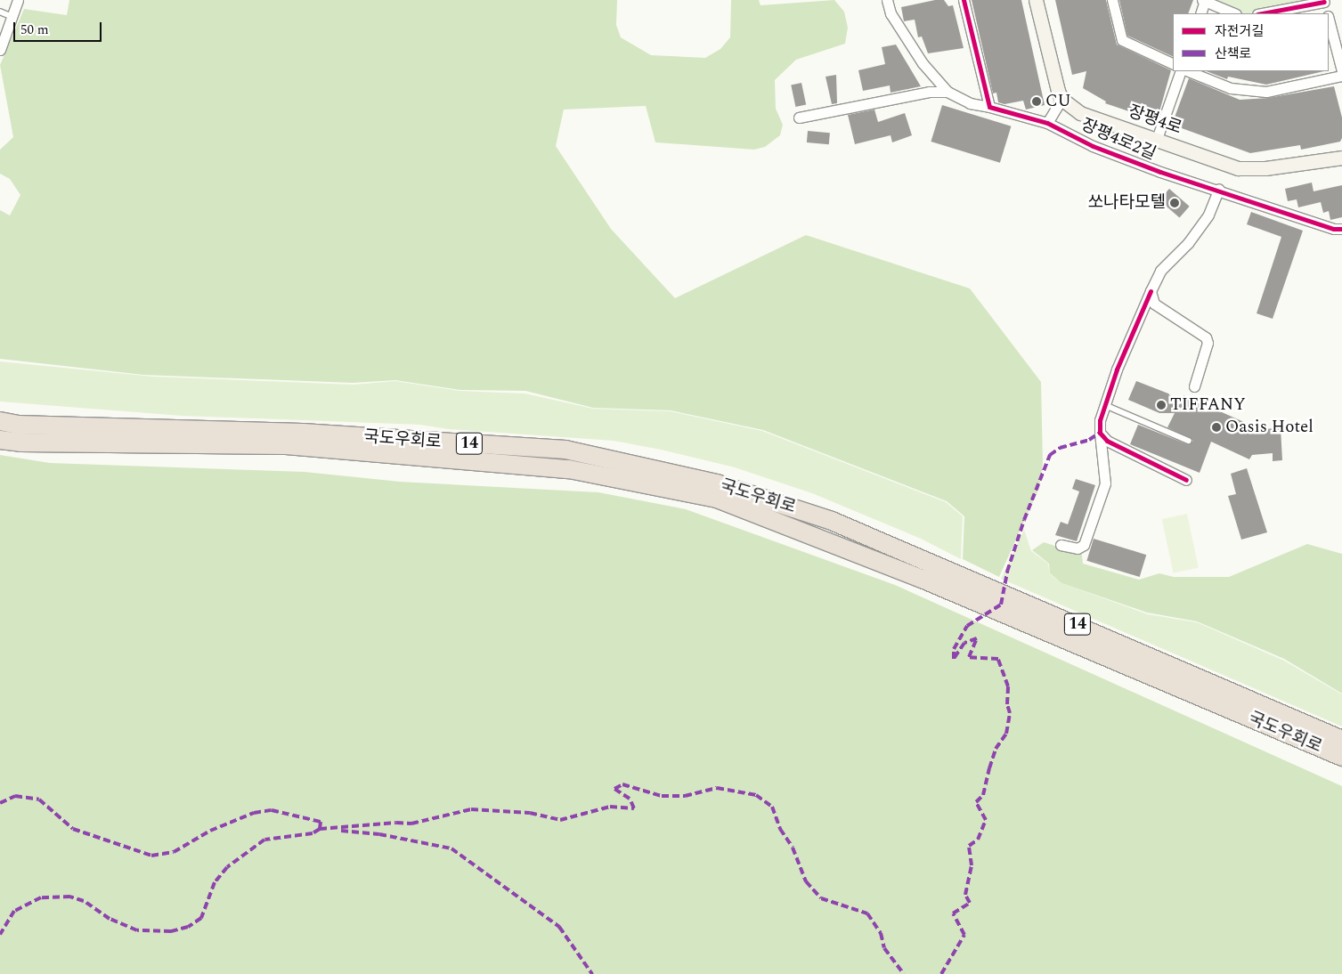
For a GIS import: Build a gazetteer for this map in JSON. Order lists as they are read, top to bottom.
{
  "streets": {
    "highway": ["국도우회로", "14"],
    "street": ["장평4로", "장평4로2길"]
  },
  "places": [
    "CU",
    "쏘나타모텔",
    "TIFFANY",
    "Oasis Hotel"
  ],
  "legend": ["자전거길", "산책로"],
  "scale_bar": "50 m"
}
